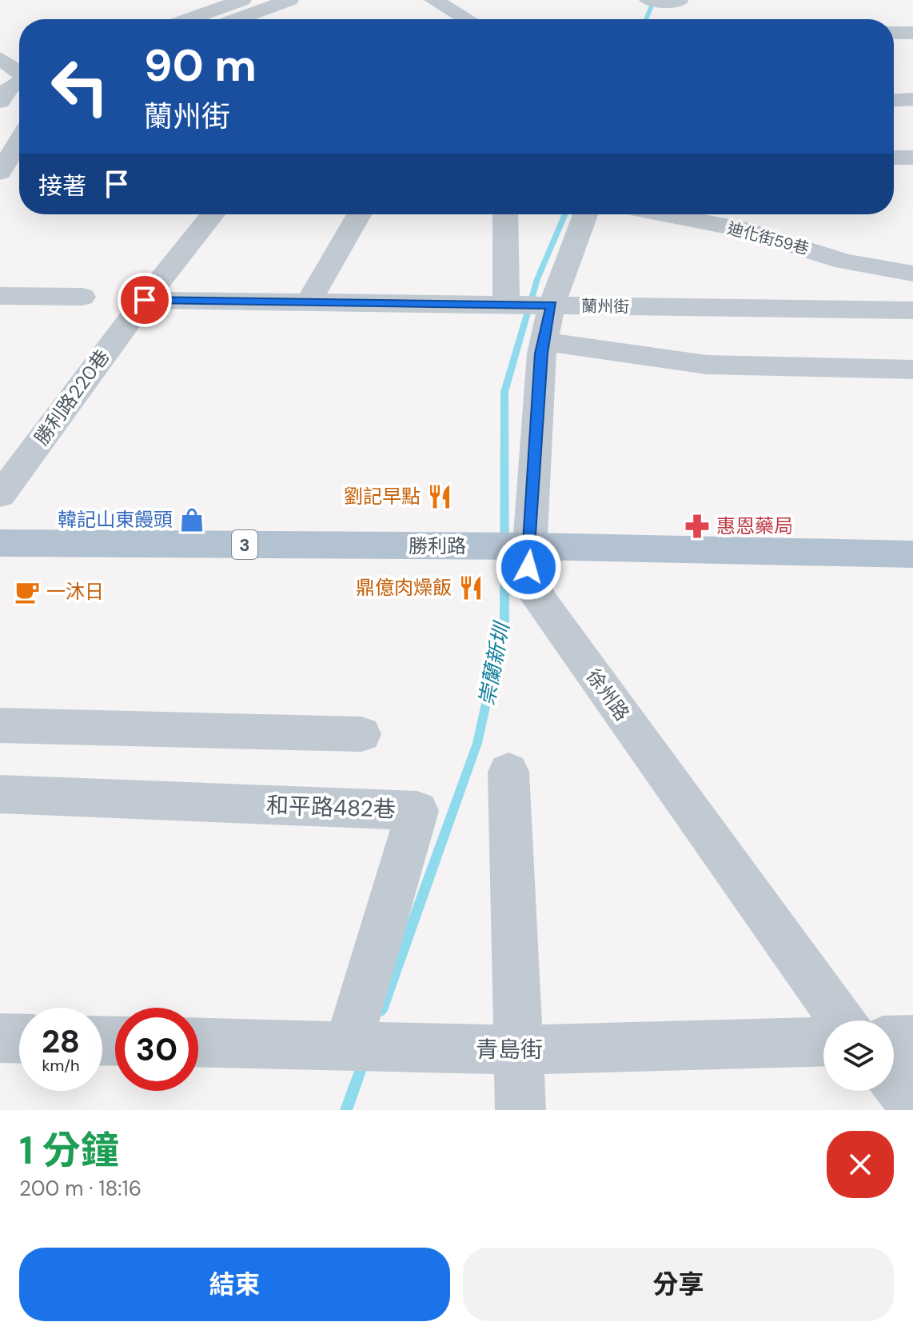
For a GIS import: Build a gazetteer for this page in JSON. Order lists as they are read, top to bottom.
{
  "streets": {
    "main road": ["3", "勝利路"],
    "street": [
      "迪化街59巷",
      "蘭州街",
      "勝利路220巷",
      "徐州路",
      "和平路482巷",
      "青島街"
    ]
  },
  "crossings": [
    ["蘭州街", "勝利路220巷"],
    ["蘭州街", "徐州路"],
    ["勝利路", "徐州路"],
    ["和平路482巷", "青島街"]
  ],
  "water": ["崇蘭新圳"],
  "places": {
    "restaurant": ["劉記早點", "鼎億肉燥飯"],
    "shop": ["韓記山東饅頭"],
    "pharmacy": ["惠恩藥局"],
    "cafe": ["一沐日"]
  },
  "page": {
    "turn": ["90 m", "蘭州街"],
    "then": "接著",
    "speed": "28 km/h",
    "limit": "30",
    "heading": ["1 分鐘", "200 m · 18:16"],
    "buttons": ["結束", "分享"]
  }
}
